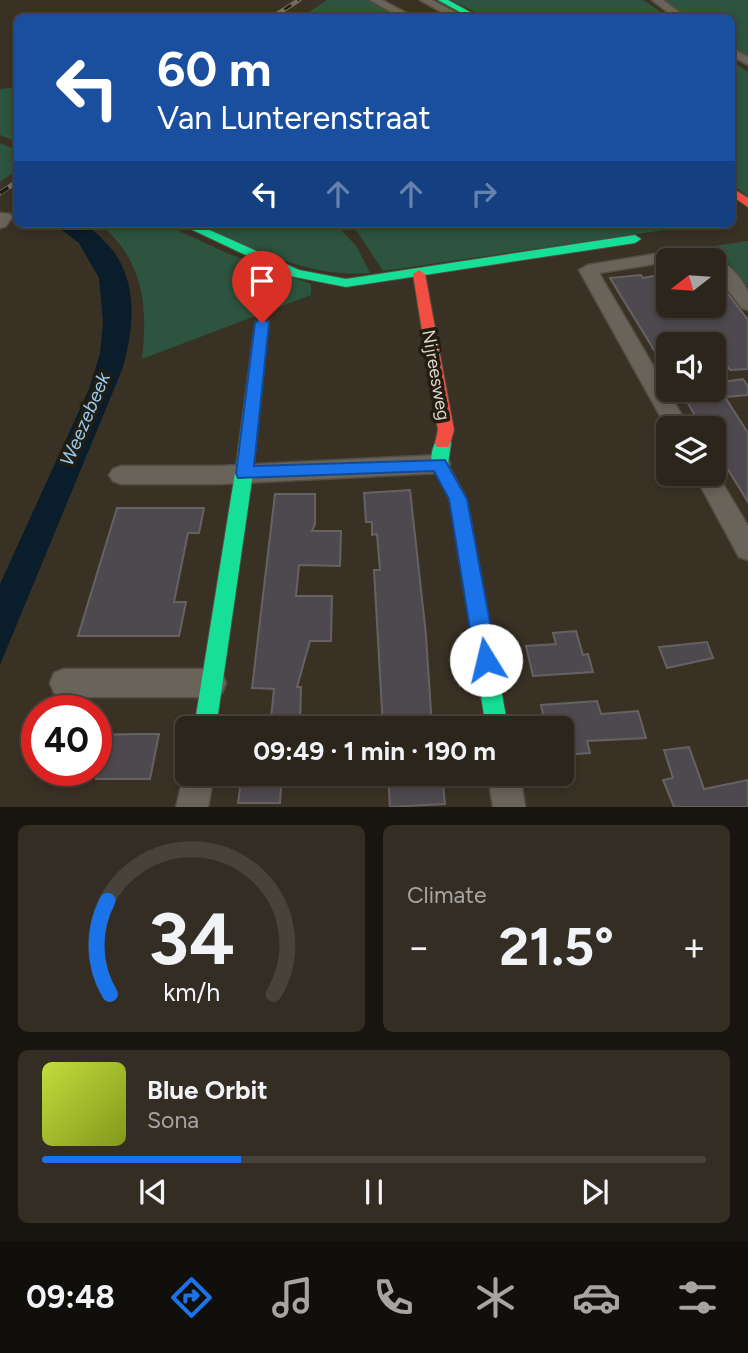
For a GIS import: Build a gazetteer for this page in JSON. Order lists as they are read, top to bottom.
{
  "streets": {
    "street": ["Nijreesweg"]
  },
  "water": ["Weezebeek"],
  "north": "left",
  "page": {
    "turn": ["60 m", "Van Lunterenstraat"],
    "limit": "40",
    "trip": "09:49 · 1 min · 190 m",
    "tile": "Climate",
    "heat": ["−", "21.5°", "+"],
    "song": ["Blue Orbit", "Sona"],
    "tabs": "09:48",
    "gauge": ["34", "km/h"]
  }
}
